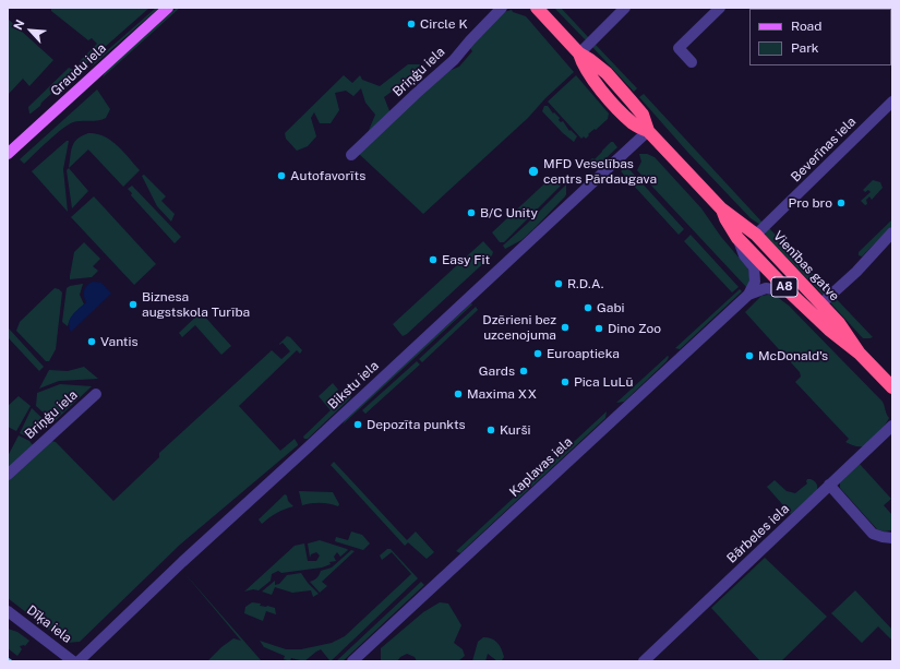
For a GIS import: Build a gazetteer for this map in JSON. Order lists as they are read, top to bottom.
{
  "streets": {
    "highway": ["Vienības gatve", "A8"],
    "main road": ["Graudu iela"],
    "street": [
      "Briņģu iela",
      "Beverīnas iela",
      "Bikstu iela",
      "Kaplavas iela",
      "Bārbeles iela",
      "Dīķa iela"
    ]
  },
  "crossings": [
    ["Beverīnas iela", "Vienības gatve"],
    ["Vienības gatve", "Bikstu iela"],
    ["Vienības gatve", "Kaplavas iela"]
  ],
  "places": [
    "Circle K",
    "MFD Veselības centrs Pārdaugava",
    "Autofavorīts",
    "Pro bro",
    "B/C Unity",
    "Easy Fit",
    "R.D.A.",
    "Biznesa augstskola Turība",
    "Gabi",
    "Dzērieni bez uzcenojuma",
    "Dino Zoo",
    "Vantis",
    "Euroaptieka",
    "McDonald's",
    "Gards",
    "Pica LuLū",
    "Maxima XX",
    "Depozīta punkts",
    "Kurši"
  ],
  "legend": ["Road", "Park"],
  "north": "top left"
}
